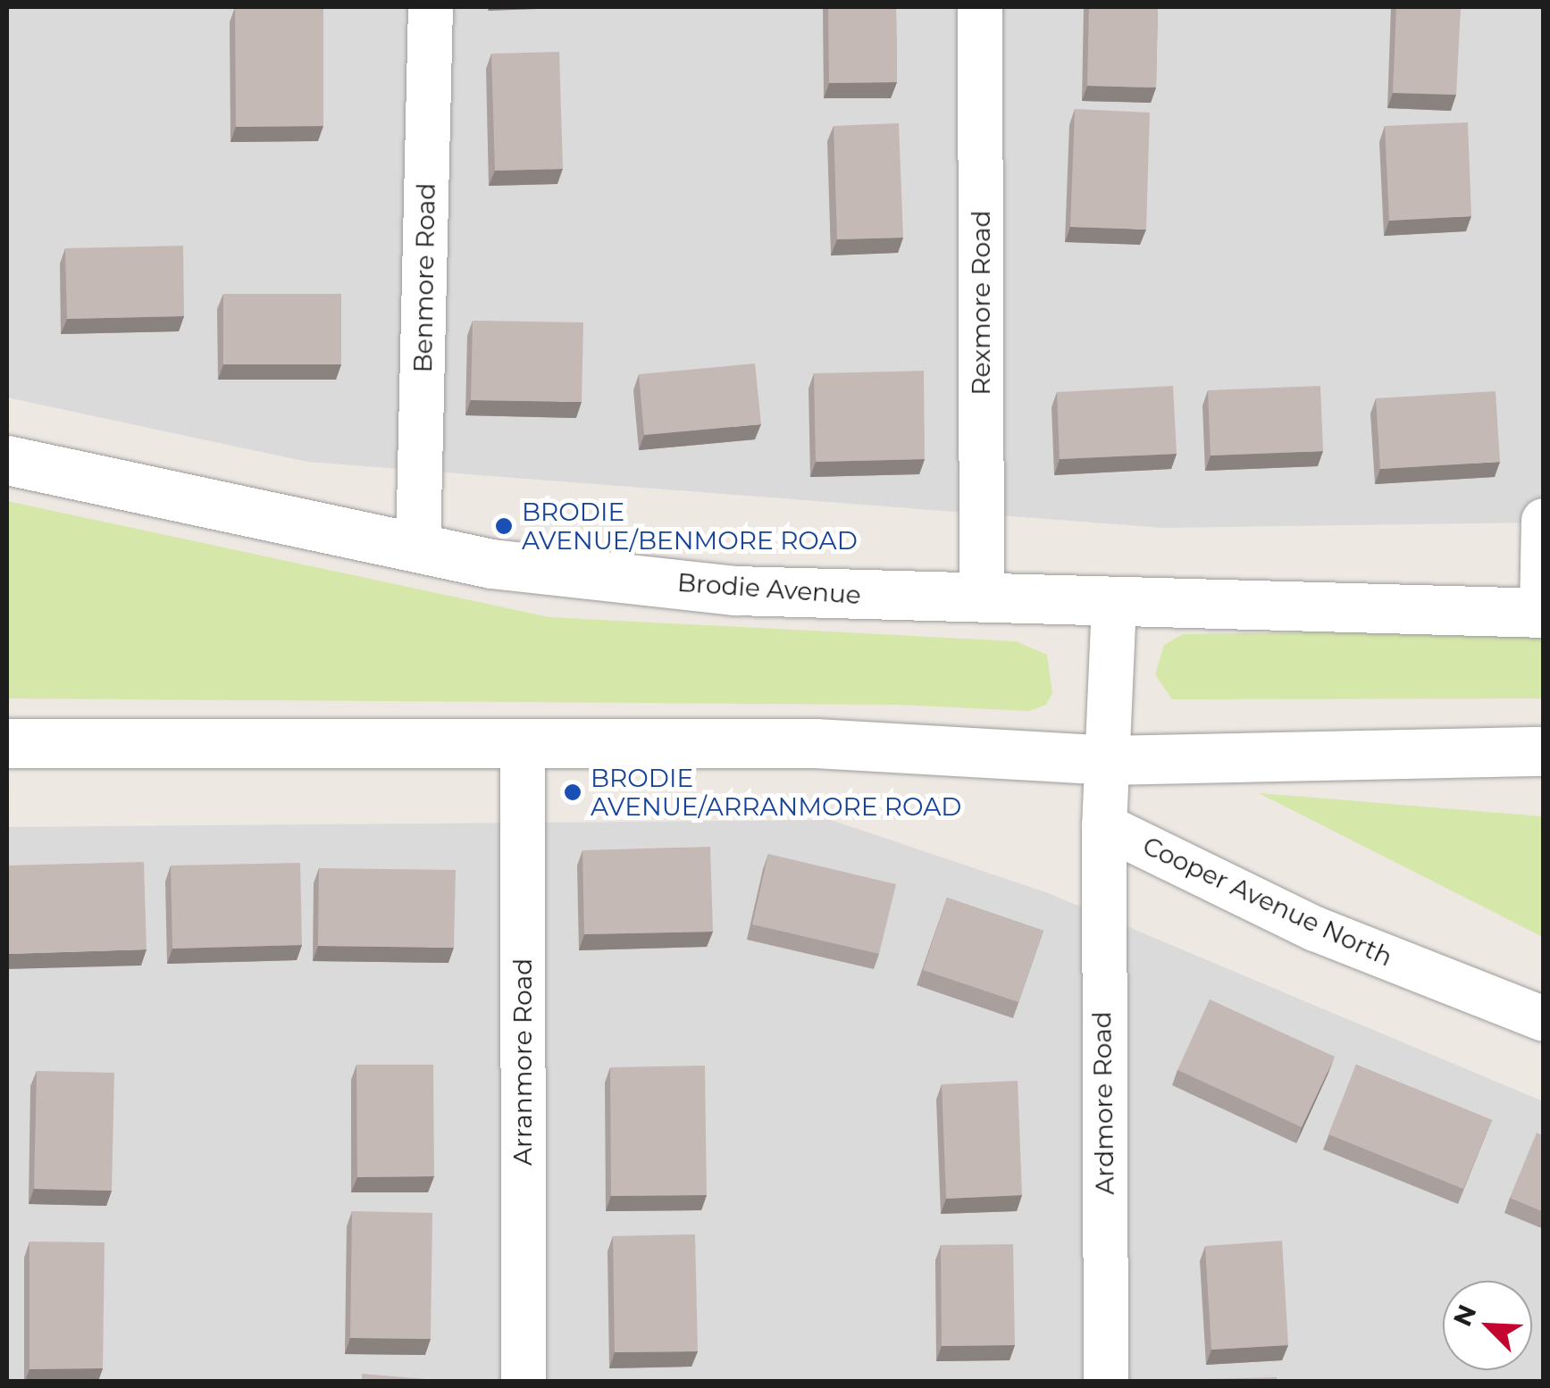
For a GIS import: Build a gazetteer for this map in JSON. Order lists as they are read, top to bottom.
{
  "streets": {
    "street": [
      "Benmore Road",
      "Rexmore Road",
      "Brodie Avenue",
      "Cooper Avenue North",
      "Arranmore Road",
      "Ardmore Road"
    ]
  },
  "crossings": [
    ["Benmore Road", "Brodie Avenue"],
    ["Rexmore Road", "Brodie Avenue"],
    ["Cooper Avenue North", "Ardmore Road"]
  ],
  "places": ["BRODIE AVENUE/BENMORE ROAD", "BRODIE AVENUE/ARRANMORE ROAD"],
  "north": "top left"
}
